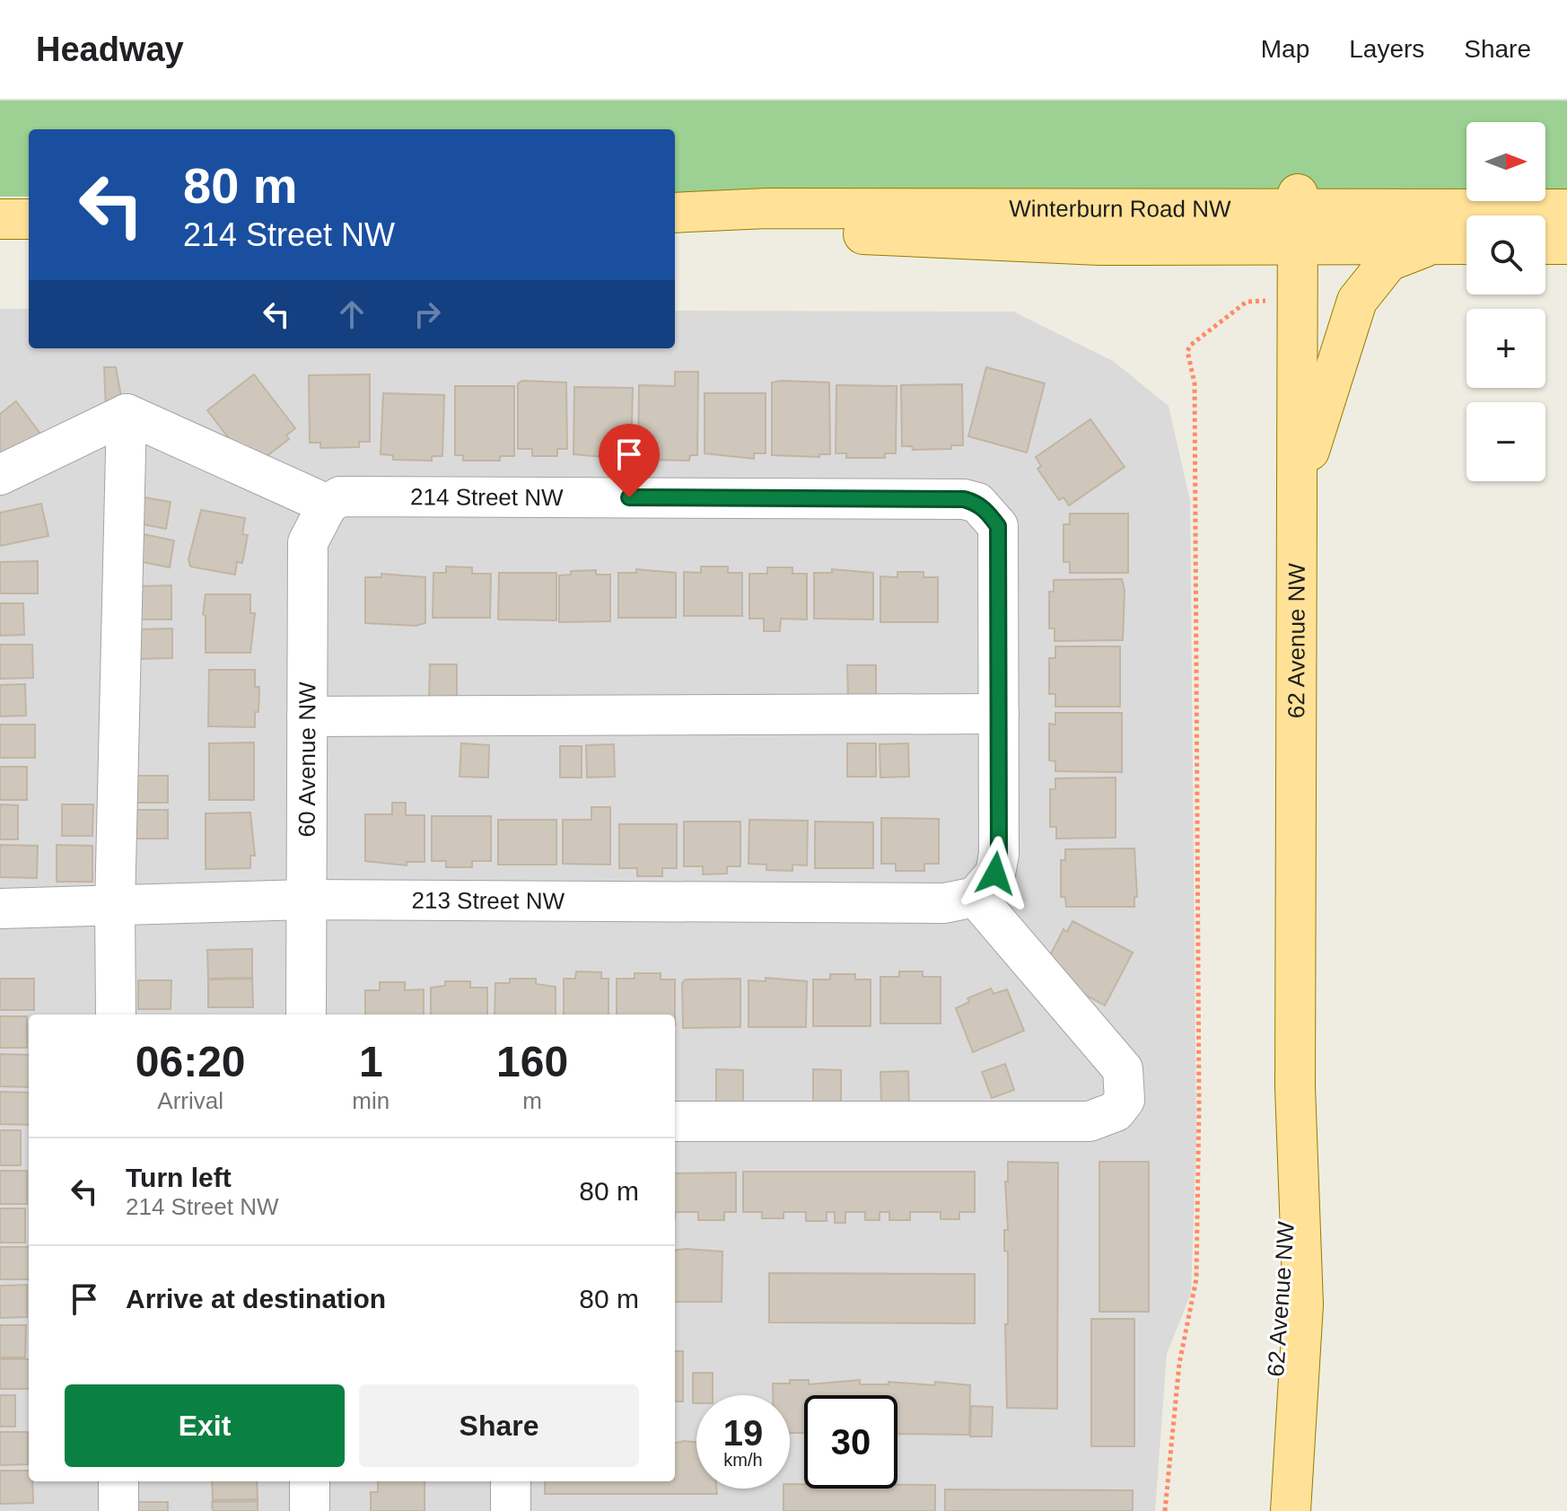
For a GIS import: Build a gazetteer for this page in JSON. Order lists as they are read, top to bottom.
{
  "streets": {
    "main road": ["Winterburn Road NW", "62 Avenue NW"],
    "street": ["214 Street NW", "60 Avenue NW", "213 Street NW"]
  },
  "crossings": [
    ["Winterburn Road NW", "62 Avenue NW"],
    ["214 Street NW", "60 Avenue NW"],
    ["60 Avenue NW", "213 Street NW"]
  ],
  "north": "right",
  "page": {
    "header": "Headway",
    "nav": ["Map", "Layers", "Share"],
    "map_buttons": ["+", "−"],
    "turn": ["80 m", "214 Street NW"],
    "eta": [
      "06:20",
      "Arrival",
      "1",
      "min",
      "160",
      "m"
    ],
    "list": [
      {
        "name": "Turn left",
        "note": "214 Street NW",
        "value": "80 m"
      },
      {
        "name": "Arrive at destination",
        "value": "80 m"
      }
    ],
    "buttons": ["Exit", "Share"],
    "speed": "19 km/h",
    "limit": "30"
  }
}
